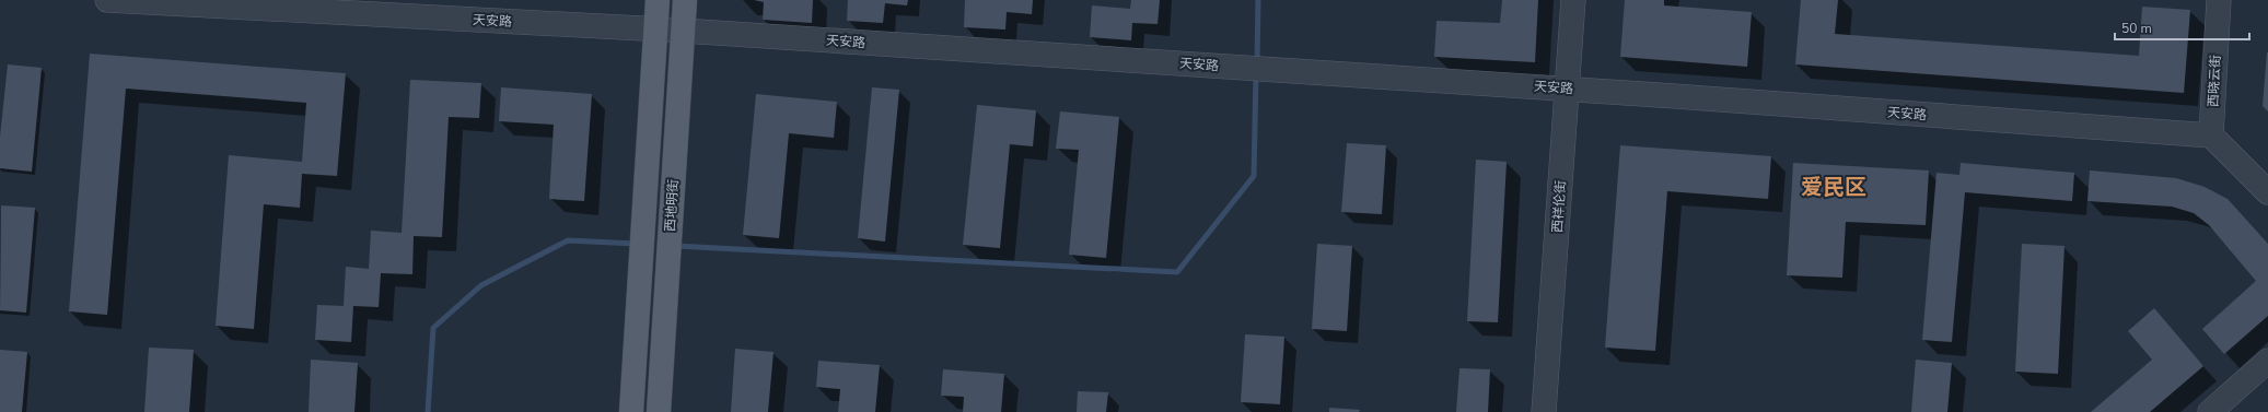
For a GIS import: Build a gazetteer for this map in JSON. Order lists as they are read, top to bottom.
{
  "streets": {
    "main road": ["西地明街"],
    "street": ["天安路", "西晓云街", "西祥伦街"]
  },
  "crossings": [
    ["天安路", "西晓云街"],
    ["天安路", "西地明街"],
    ["天安路", "西祥伦街"]
  ],
  "districts": ["爱民区"],
  "scale_bar": "50 m"
}
